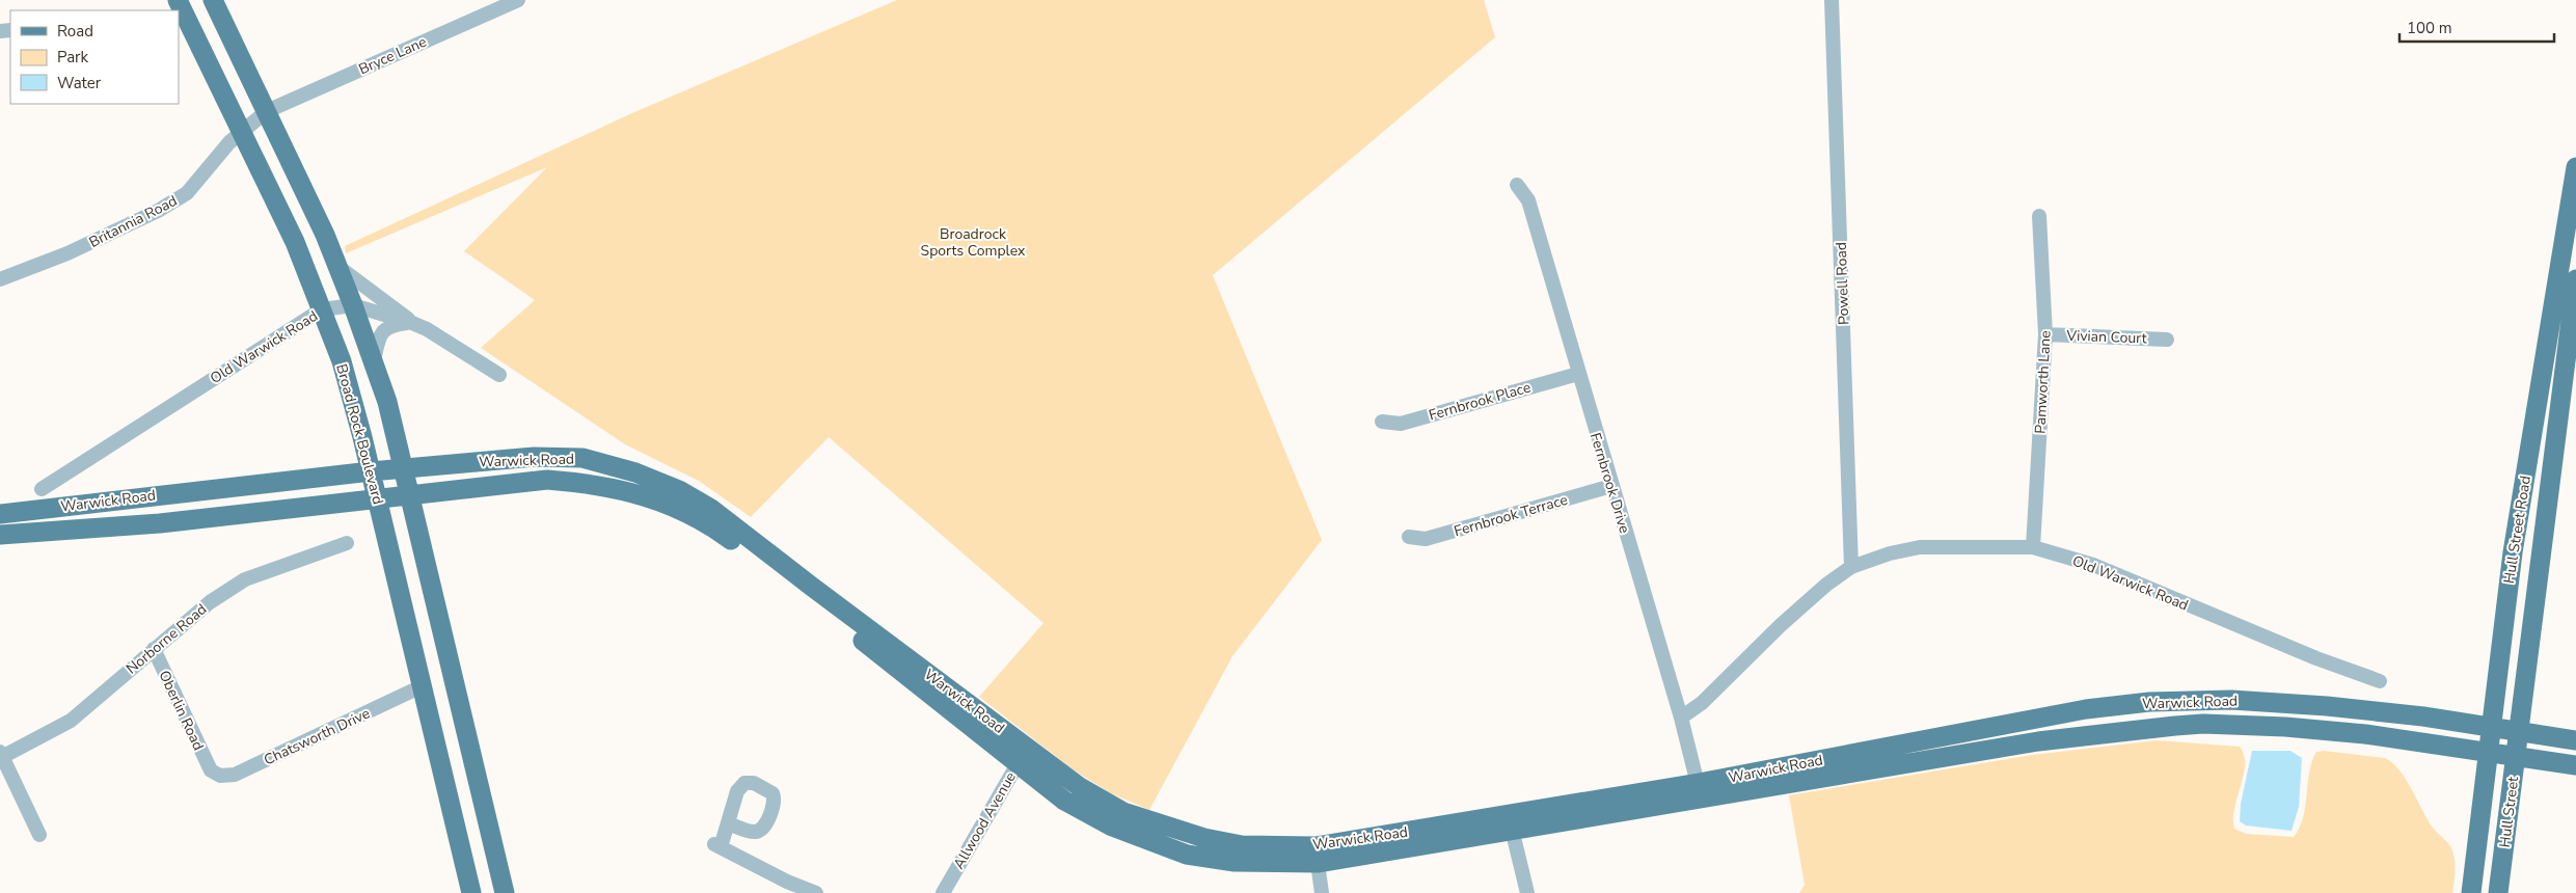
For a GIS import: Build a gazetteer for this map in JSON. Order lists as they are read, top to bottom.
{
  "streets": {
    "main road": [
      "Broad Rock Boulevard",
      "Warwick Road",
      "Hull Street Road",
      "Hull Street"
    ],
    "street": [
      "Bryce Lane",
      "Britannia Road",
      "Powell Road",
      "Vivian Court",
      "Old Warwick Road",
      "Pamworth Lane",
      "Fernbrook Place",
      "Fernbrook Drive",
      "Fernbrook Terrace",
      "Norborne Road",
      "Oberlin Road",
      "Chatsworth Drive",
      "Allwood Avenue"
    ]
  },
  "crossings": [
    ["Bryce Lane", "Britannia Road"],
    ["Britannia Road", "Broad Rock Boulevard"],
    ["Powell Road", "Old Warwick Road"],
    ["Vivian Court", "Pamworth Lane"],
    ["Old Warwick Road", "Pamworth Lane"],
    ["Old Warwick Road", "Broad Rock Boulevard"],
    ["Old Warwick Road", "Fernbrook Drive"],
    ["Fernbrook Place", "Fernbrook Drive"],
    ["Broad Rock Boulevard", "Warwick Road"],
    ["Broad Rock Boulevard", "Chatsworth Drive"],
    ["Warwick Road", "Fernbrook Drive"],
    ["Warwick Road", "Hull Street Road"],
    ["Warwick Road", "Hull Street"],
    ["Warwick Road", "Allwood Avenue"],
    ["Fernbrook Drive", "Fernbrook Terrace"],
    ["Hull Street Road", "Hull Street"],
    ["Norborne Road", "Oberlin Road"],
    ["Oberlin Road", "Chatsworth Drive"]
  ],
  "parks": ["Broadrock Sports Complex"],
  "legend": ["Road", "Park", "Water"],
  "scale_bar": "100 m"
}
